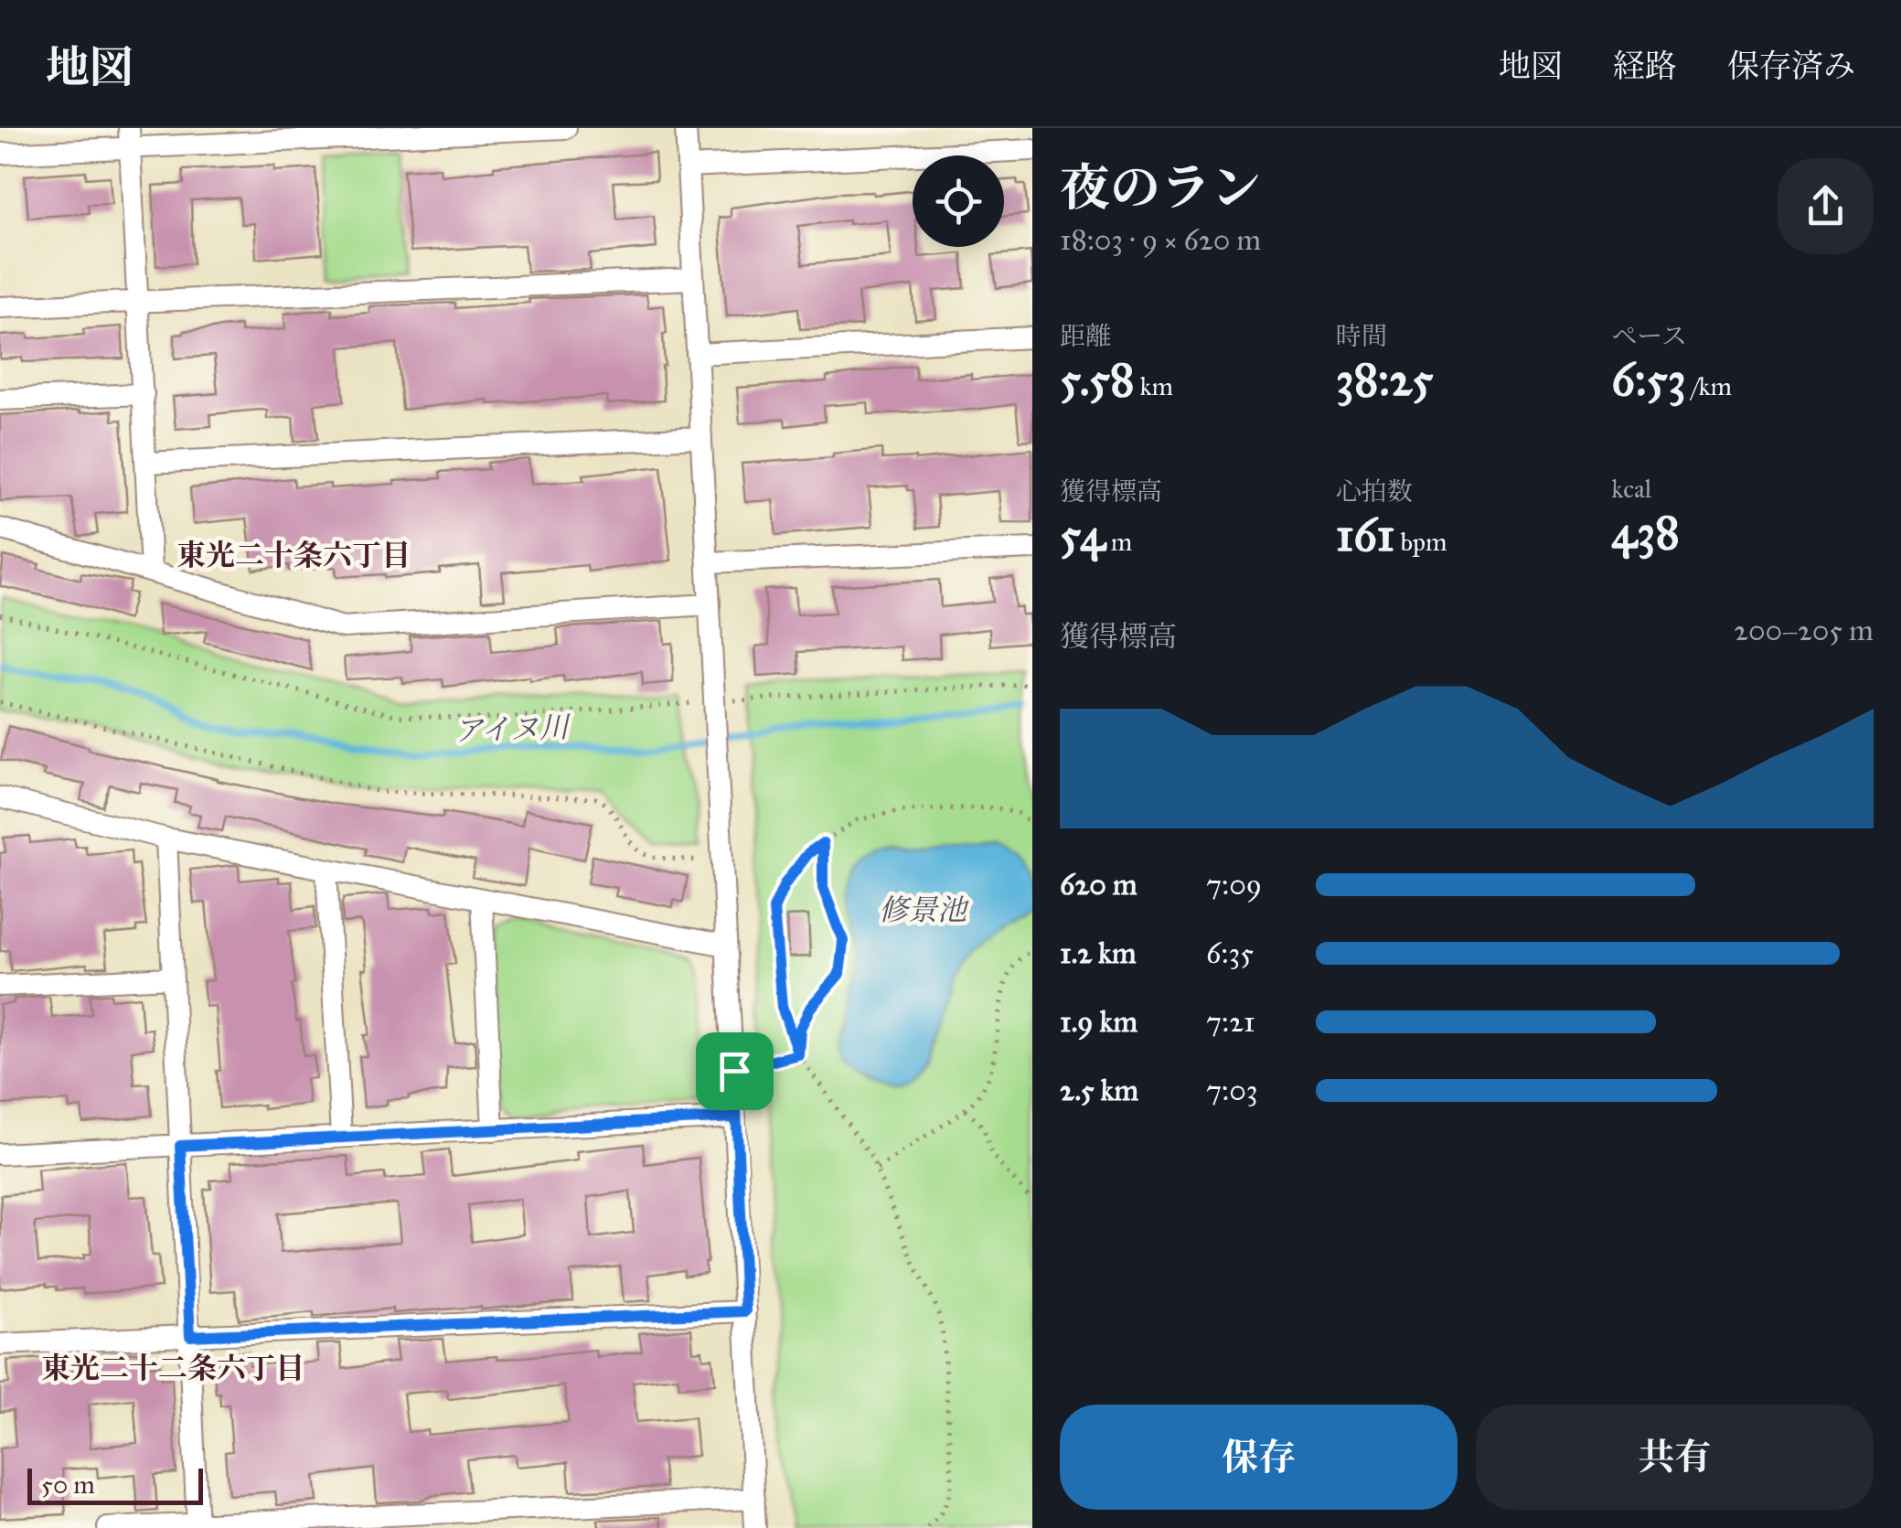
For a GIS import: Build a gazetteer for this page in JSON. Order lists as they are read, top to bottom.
{
  "districts": ["東光二十条六丁目", "東光二十二条六丁目"],
  "water": ["アイヌ川", "修景池"],
  "scale_bar": "50 m",
  "page": {
    "header": "地図",
    "nav": ["地図", "経路", "保存済み"],
    "heading": ["夜のラン", "18:03 · 9 × 620 m"],
    "stats": [
      ["距離", "5.58 km"],
      ["時間", "38:25"],
      ["ペース", "6:53 /km"],
      ["獲得標高", "54 m"],
      ["心拍数", "161 bpm"],
      ["kcal", "438"]
    ],
    "chart": ["獲得標高", "200–205 m"],
    "list": [
      {
        "name": "620 m",
        "note": "7:09"
      },
      {
        "name": "1.2 km",
        "note": "6:35"
      },
      {
        "name": "1.9 km",
        "note": "7:21"
      },
      {
        "name": "2.5 km",
        "note": "7:03"
      }
    ],
    "buttons": ["保存", "共有"],
    "scale": "50 m"
  }
}
